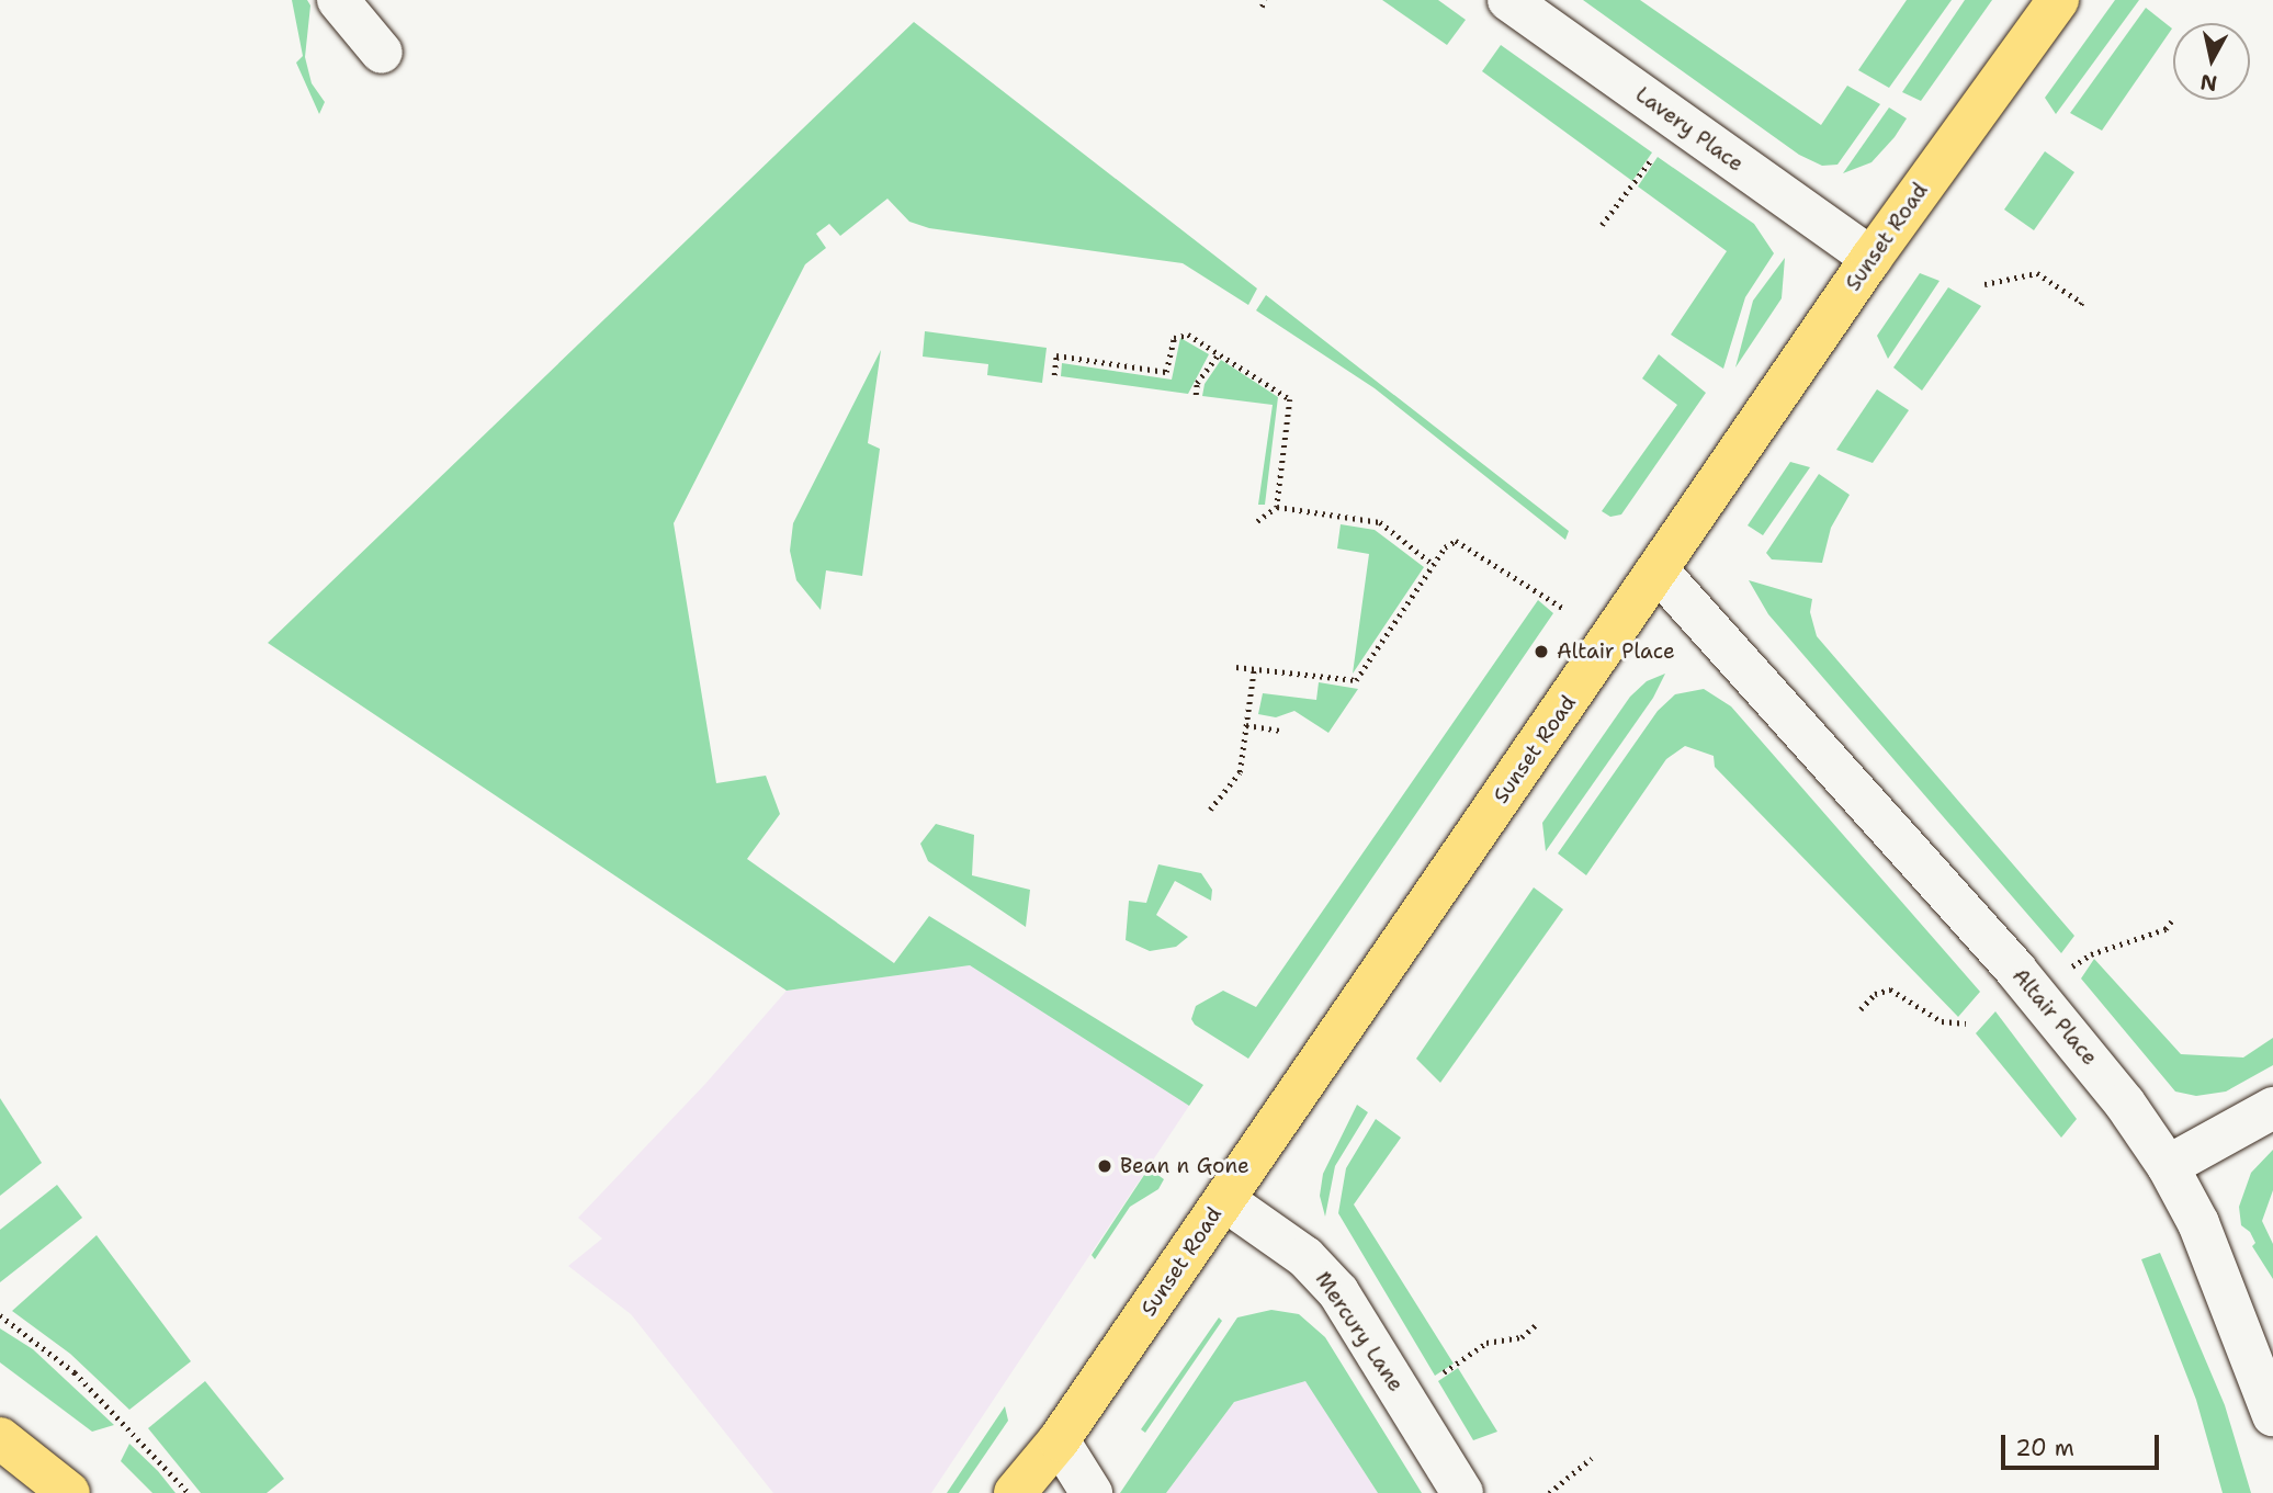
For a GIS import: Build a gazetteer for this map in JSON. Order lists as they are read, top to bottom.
{
  "streets": {
    "main road": ["Sunset Road"],
    "street": ["Lavery Place", "Altair Place", "Mercury Lane"]
  },
  "crossings": [
    ["Lavery Place", "Sunset Road"],
    ["Sunset Road", "Altair Place"],
    ["Sunset Road", "Mercury Lane"]
  ],
  "places": ["Altair Place", "Bean n Gone"],
  "scale_bar": "20 m",
  "north": "bottom"
}
